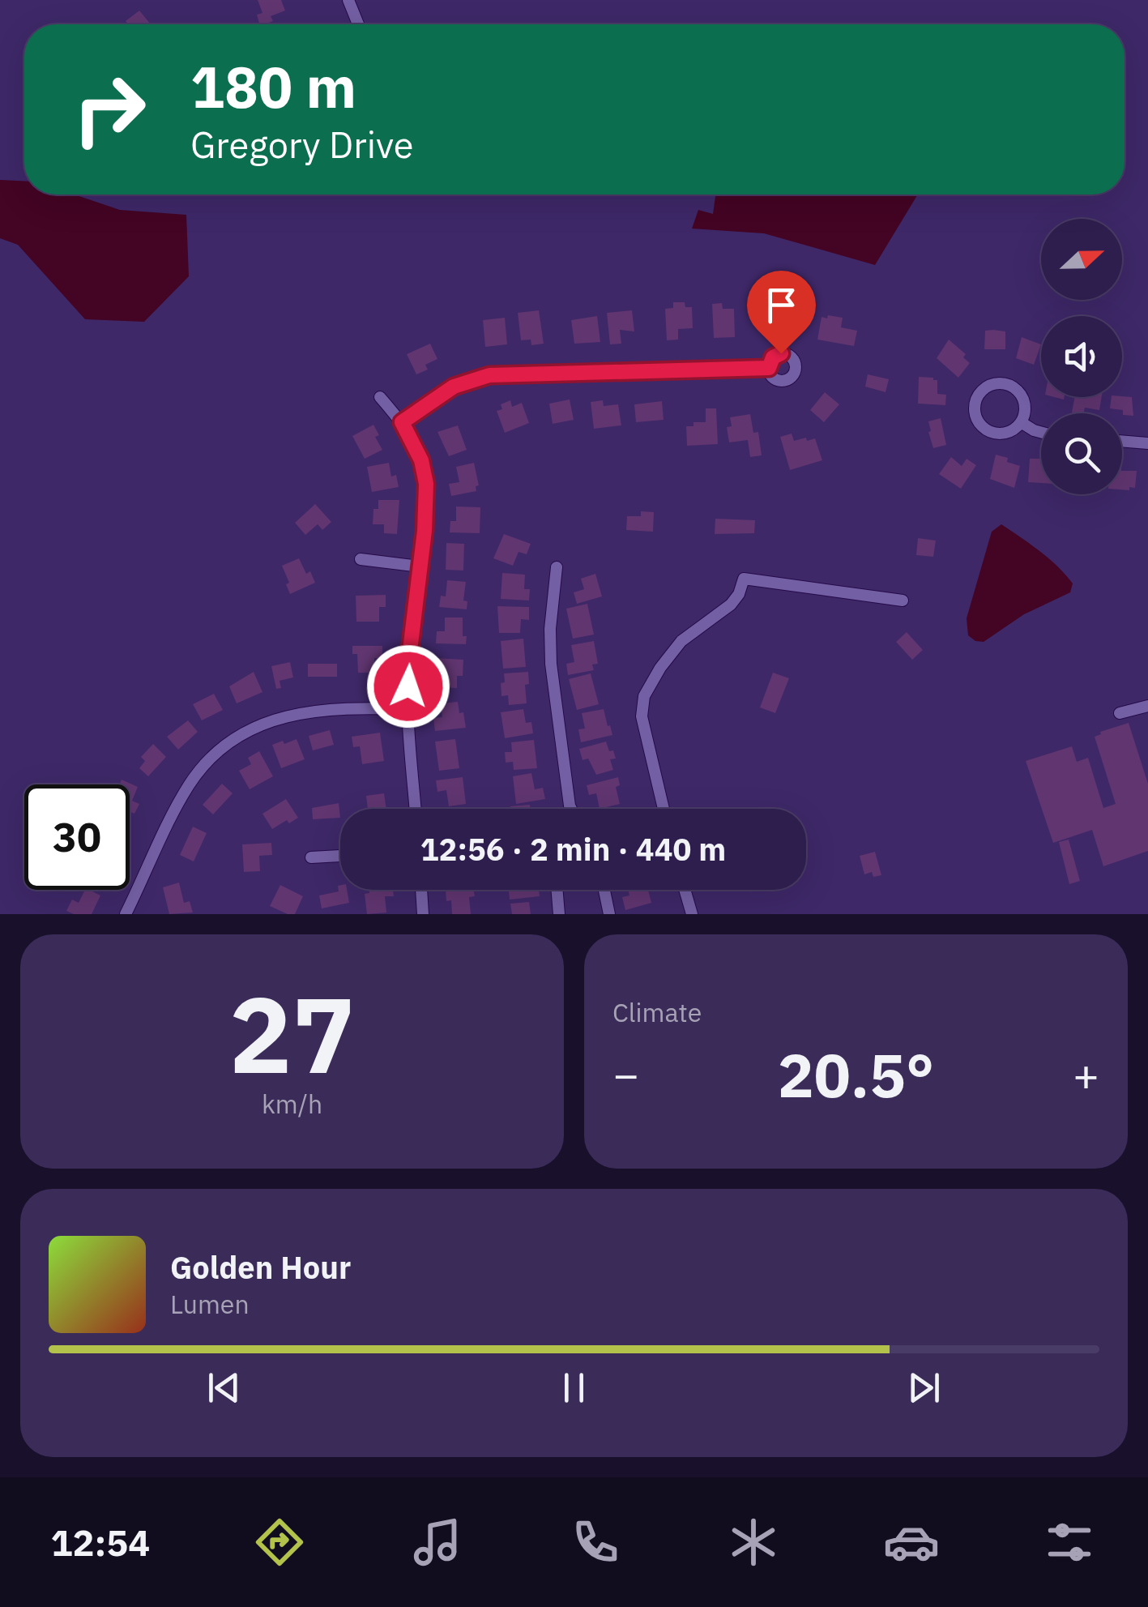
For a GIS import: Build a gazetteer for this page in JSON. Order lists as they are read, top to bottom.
{
  "north": "right",
  "page": {
    "turn": ["180 m", "Gregory Drive"],
    "limit": "30",
    "trip": "12:56 · 2 min · 440 m",
    "tile": [
      ["27", "km/h"],
      "Climate"
    ],
    "heat": ["−", "20.5°", "+"],
    "song": ["Golden Hour", "Lumen"],
    "tabs": "12:54"
  }
}
